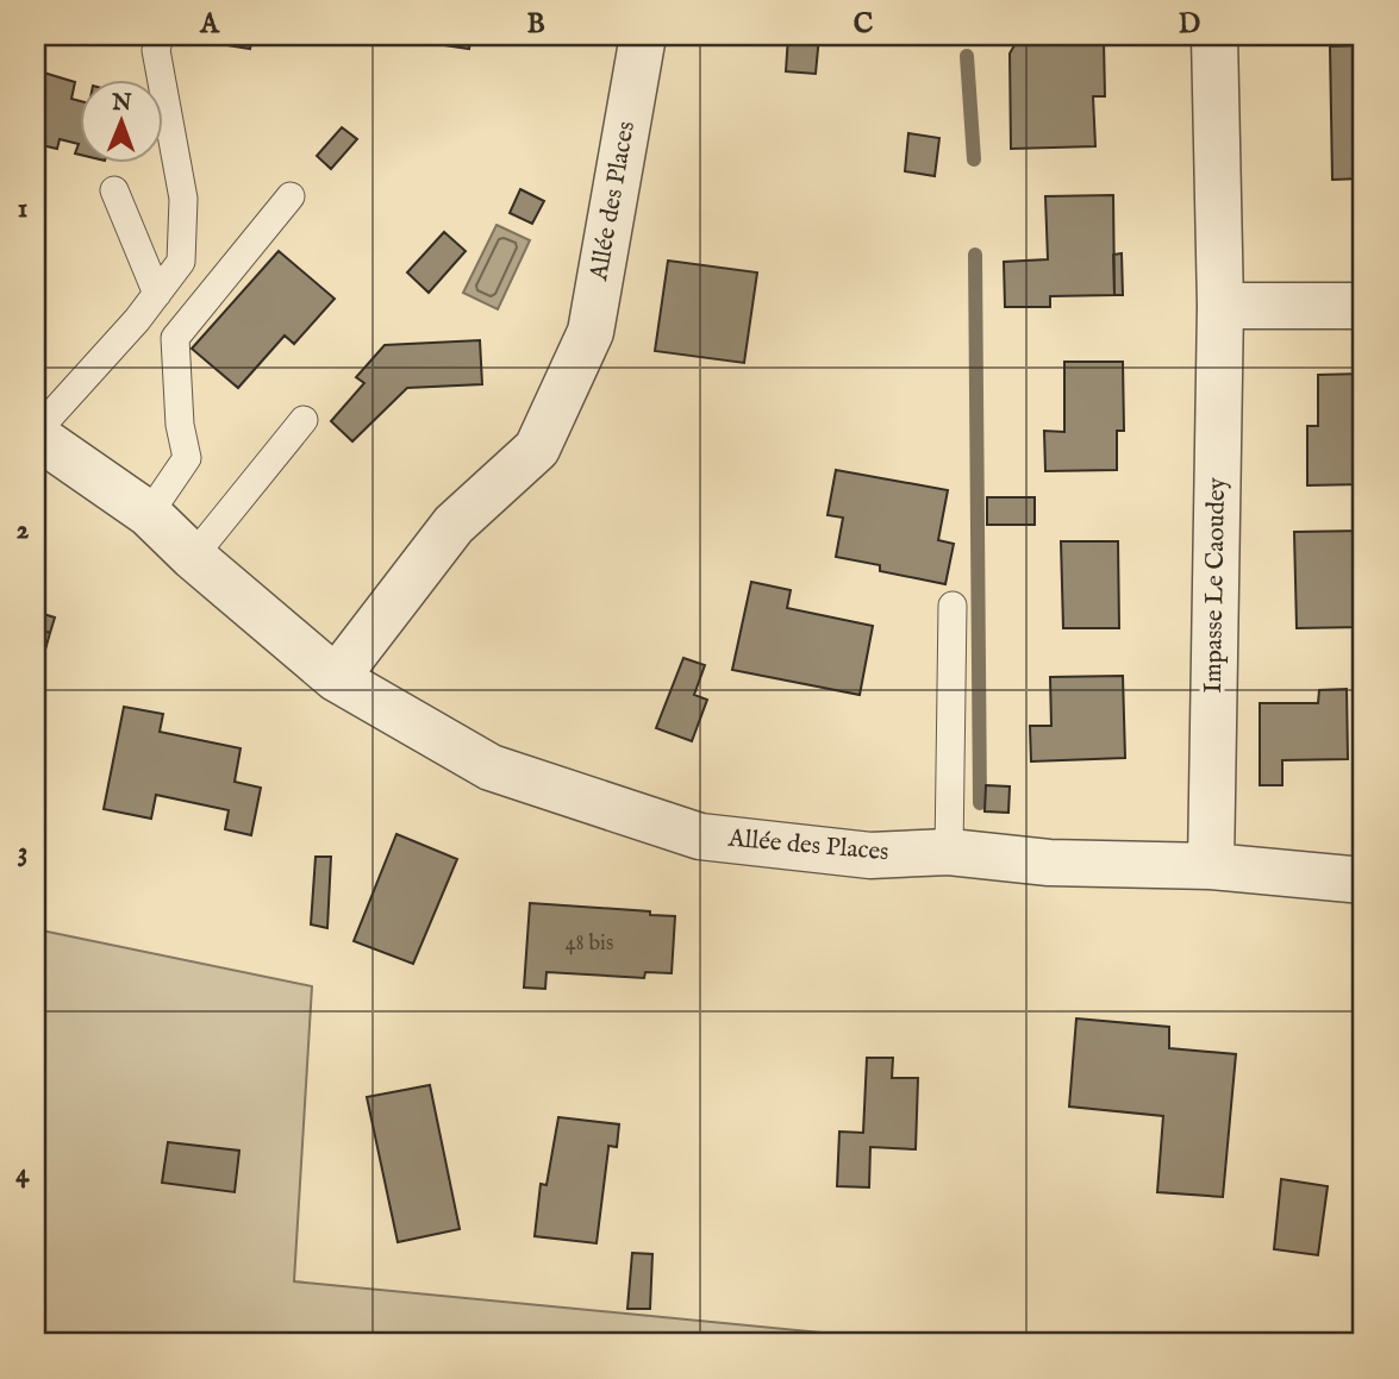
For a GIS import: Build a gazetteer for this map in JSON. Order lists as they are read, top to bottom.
{
  "streets": {
    "street": ["Allée des Places", "Impasse Le Caoudey"]
  },
  "crossings": [
    ["Allée des Places", "Impasse Le Caoudey"]
  ],
  "house_numbers": ["48 bis"],
  "north": "top",
  "grid": {
    "columns": [
      "A",
      "B",
      "C",
      "D"
    ],
    "rows": [
      "1",
      "2",
      "3",
      "4"
    ]
  }
}
